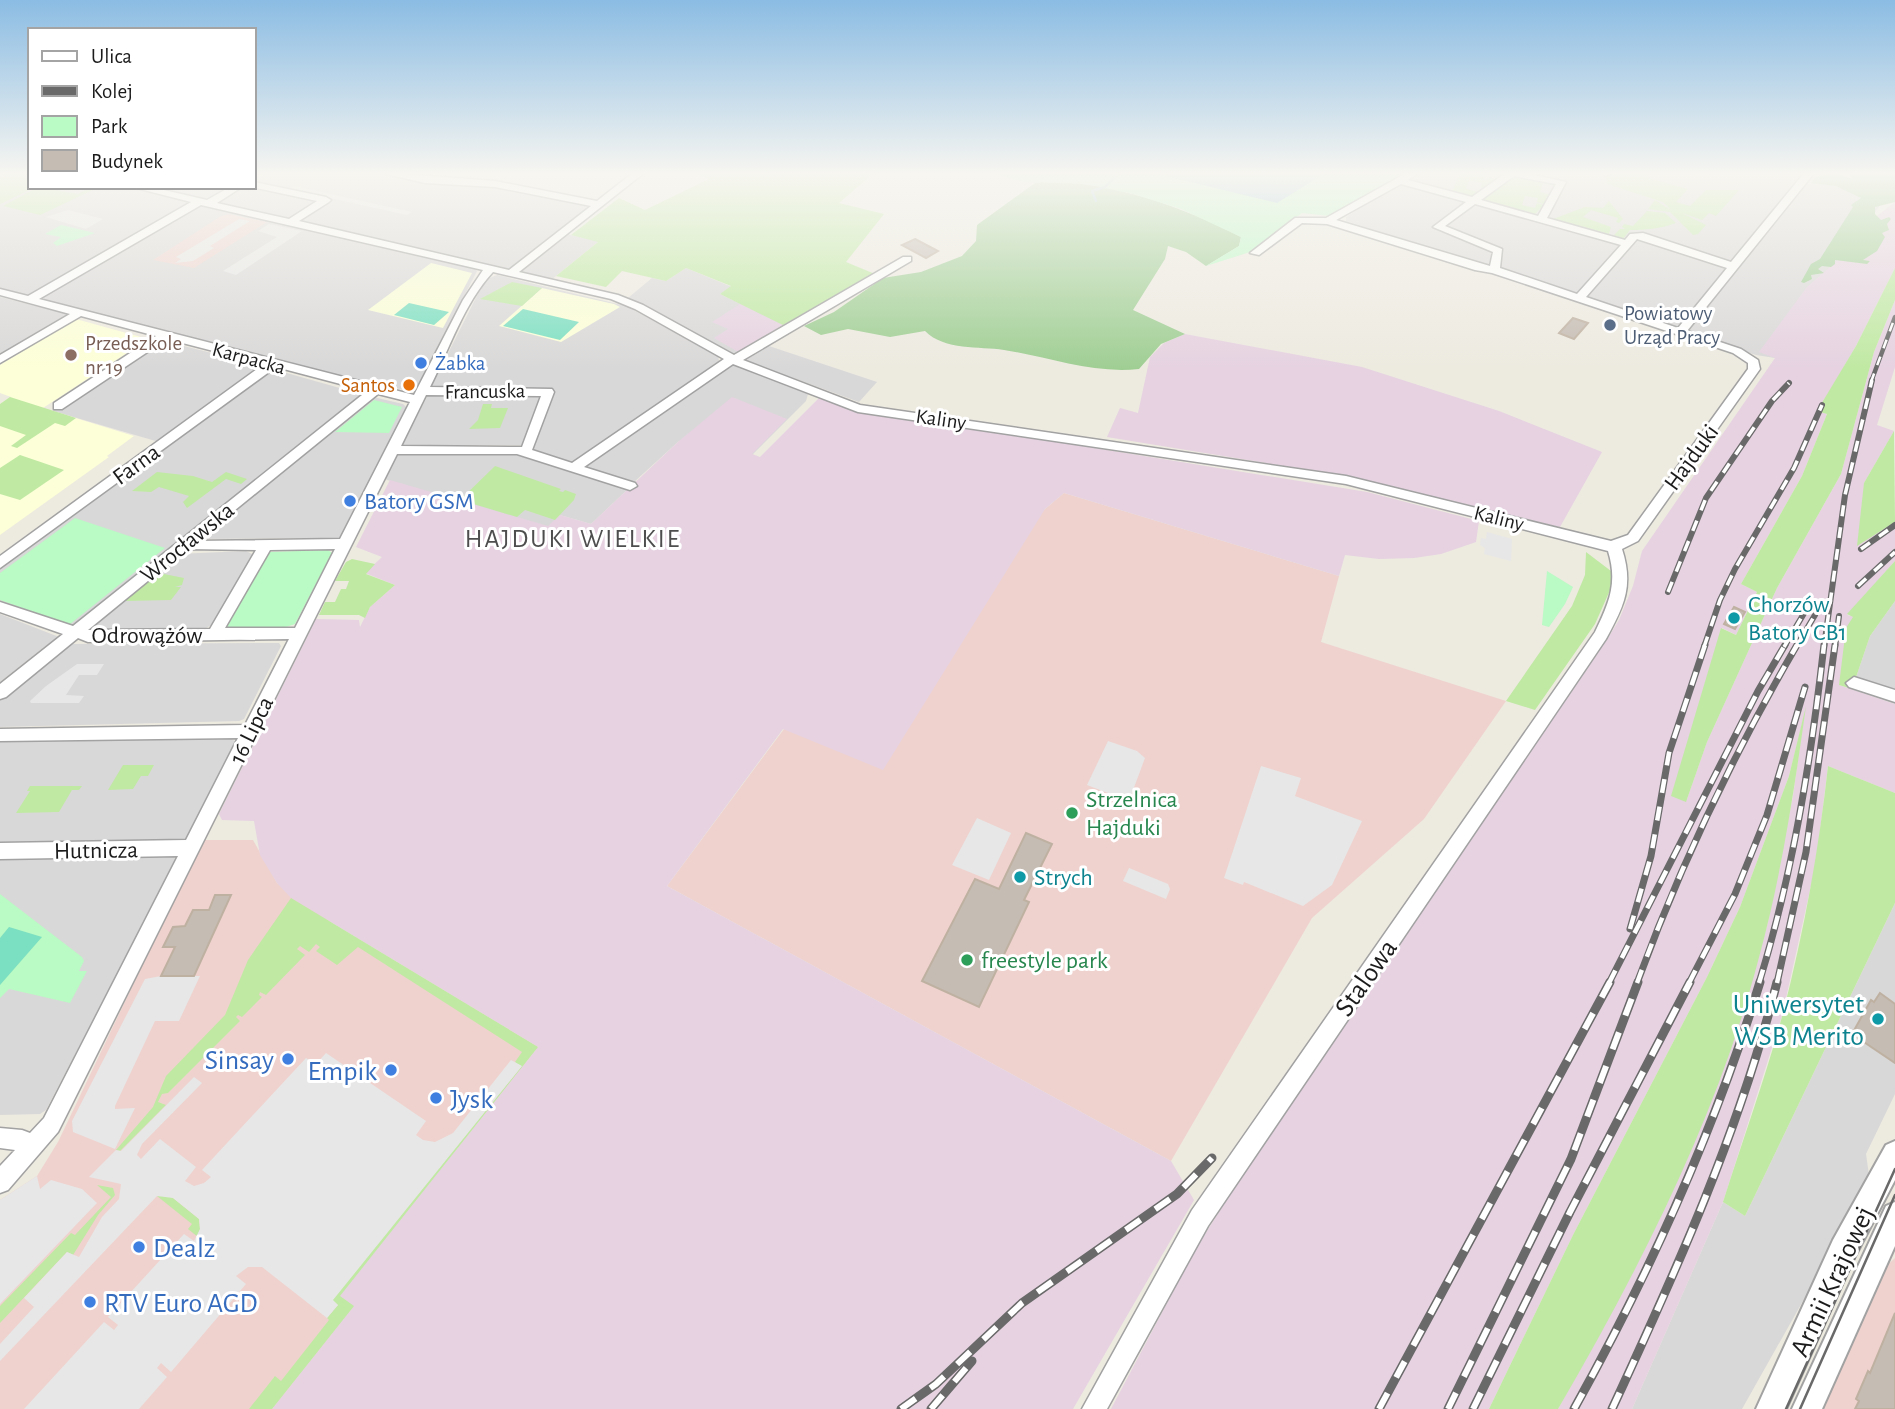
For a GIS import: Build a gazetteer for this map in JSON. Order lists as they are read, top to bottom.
{
  "streets": {
    "street": [
      "Karpacka",
      "Francuska",
      "Kaliny",
      "Hajduki",
      "Farna",
      "Wrocławska",
      "Odrowążów",
      "16 Lipca",
      "Hutnicza",
      "Stalowa",
      "Armii Krajowej"
    ]
  },
  "crossings": [
    ["Karpacka", "Francuska"],
    ["Karpacka", "Farna"],
    ["Karpacka", "Wrocławska"],
    ["Karpacka", "16 Lipca"],
    ["Francuska", "16 Lipca"],
    ["Kaliny", "Hajduki"],
    ["Kaliny", "16 Lipca"],
    ["Kaliny", "Stalowa"],
    ["Hajduki", "Stalowa"],
    ["Wrocławska", "Odrowążów"],
    ["Odrowążów", "16 Lipca"],
    ["16 Lipca", "Hutnicza"]
  ],
  "districts": ["HAJDUKI WIELKIE"],
  "places": [
    "Powiatowy Urząd Pracy",
    "Przedszkole nr 19",
    "Żabka",
    "Santos",
    "Batory GSM",
    "Chorzów Batory CB1",
    "Strzelnica Hajduki",
    "Strych",
    "freestyle park",
    "Uniwersytet WSB Merito",
    "Sinsay",
    "Empik",
    "Jysk",
    "Dealz",
    "RTV Euro AGD"
  ],
  "legend": [
    "Ulica",
    "Kolej",
    "Park",
    "Budynek"
  ]
}
